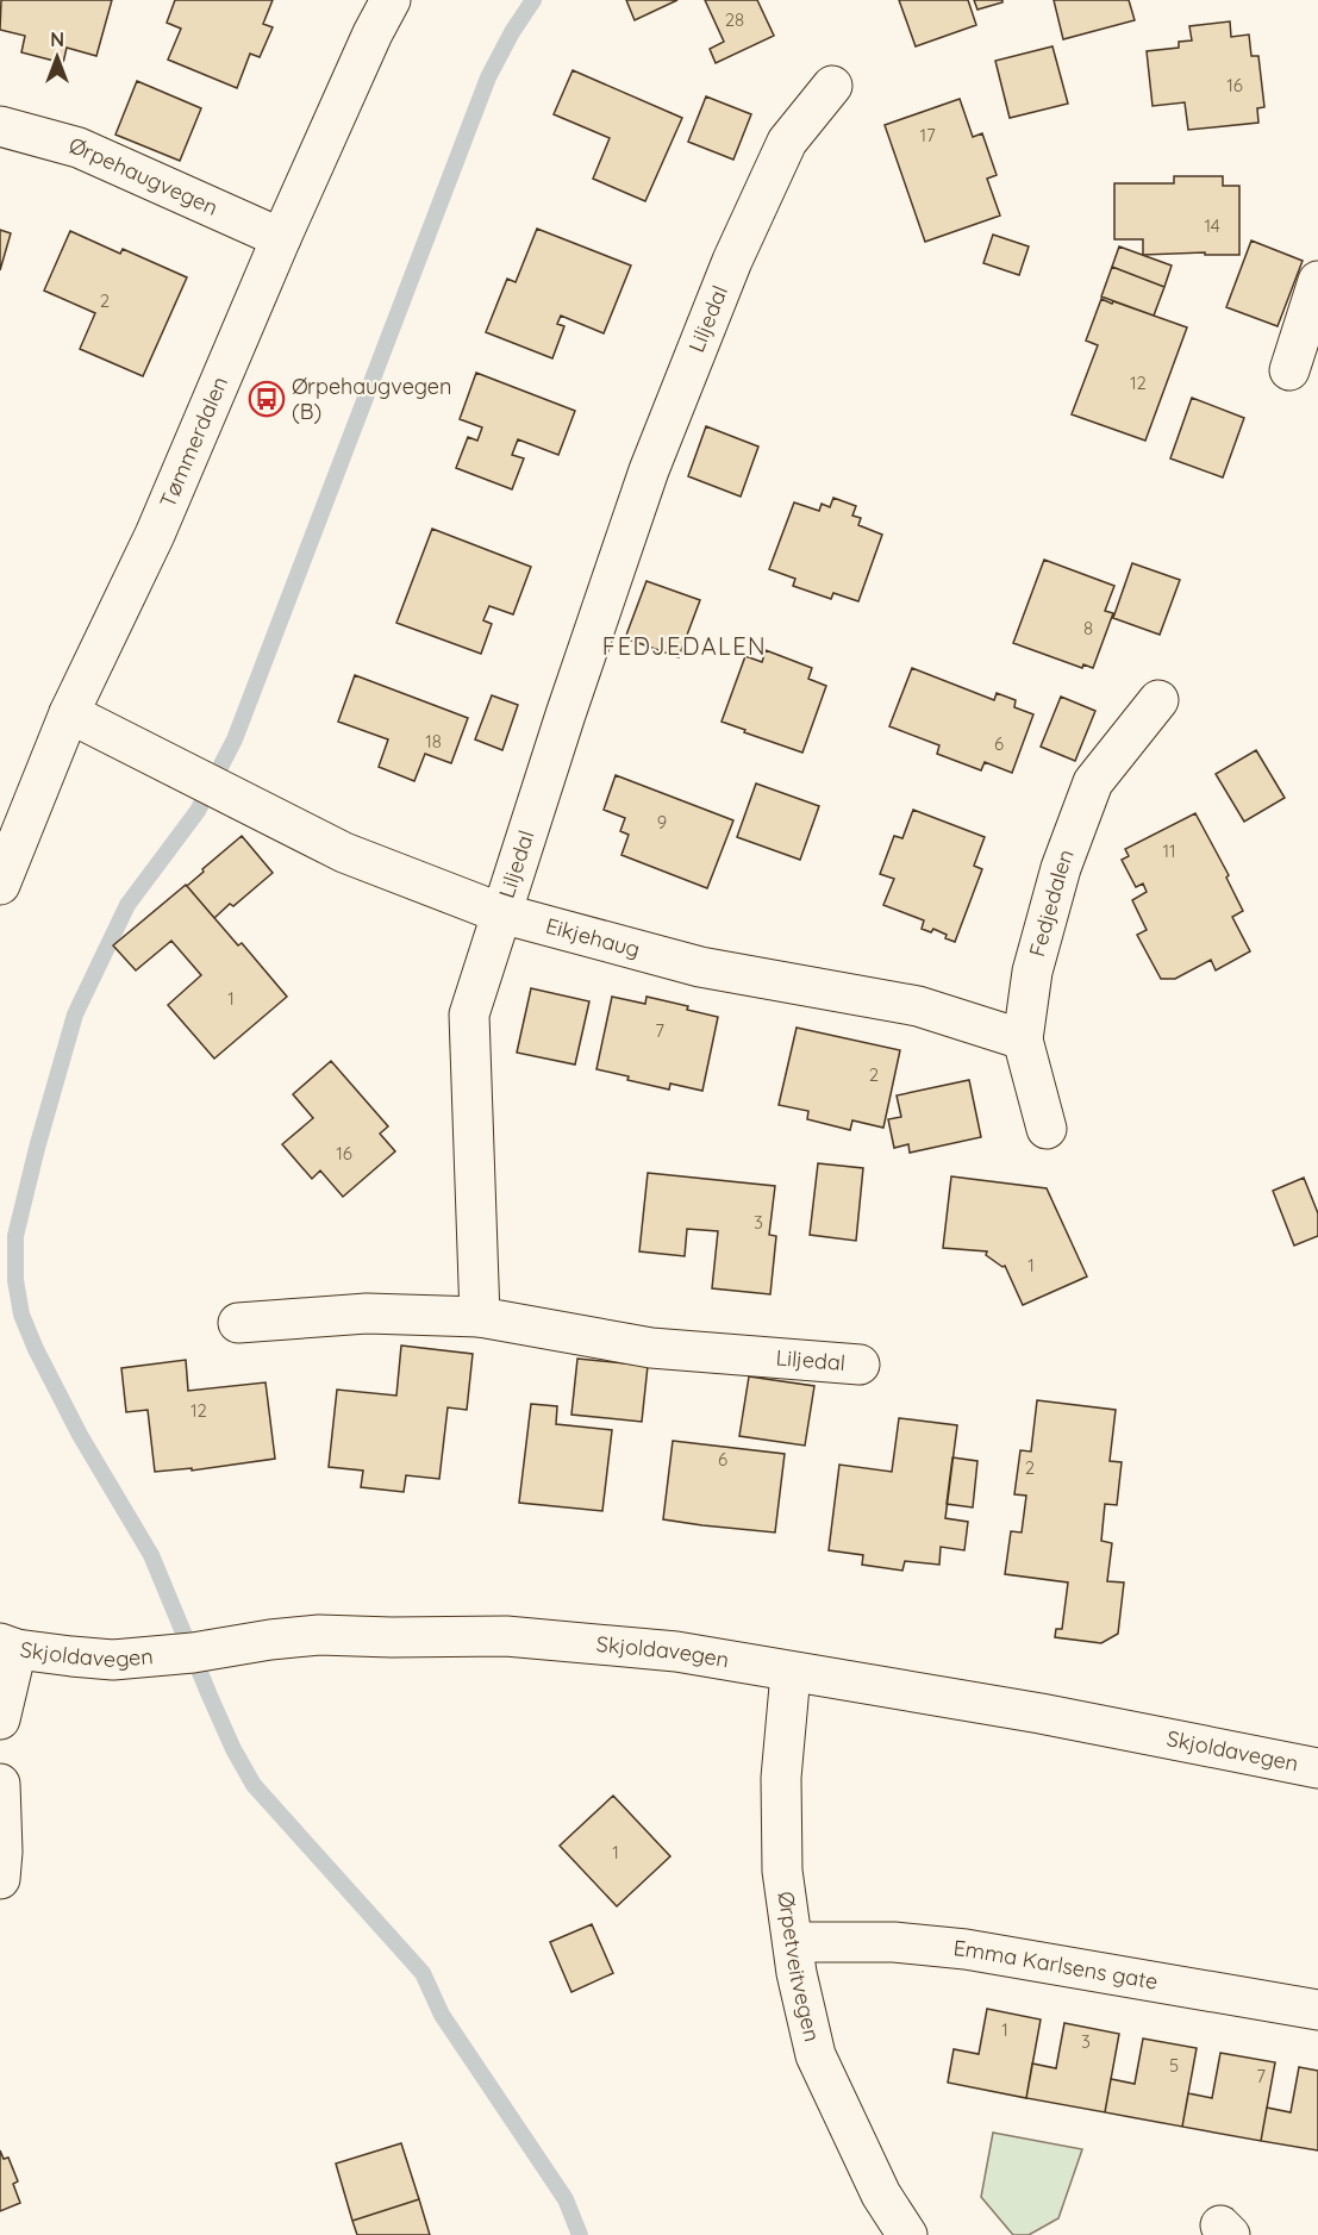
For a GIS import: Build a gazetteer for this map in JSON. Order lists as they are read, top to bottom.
{
  "streets": {
    "street": [
      "Ørpehaugvegen",
      "Liljedal",
      "Tømmerdalen",
      "Fedjedalen",
      "Eikjehaug",
      "Skjoldavegen",
      "Ørpetveitvegen",
      "Emma Karlsens gate"
    ]
  },
  "crossings": [
    ["Ørpehaugvegen", "Tømmerdalen"],
    ["Liljedal", "Eikjehaug"],
    ["Tømmerdalen", "Eikjehaug"],
    ["Fedjedalen", "Eikjehaug"],
    ["Skjoldavegen", "Ørpetveitvegen"],
    ["Ørpetveitvegen", "Emma Karlsens gate"]
  ],
  "districts": ["FEDJEDALEN"],
  "places": {
    "bus stop": ["Ørpehaugvegen (B)"]
  },
  "house_numbers": [
    "28",
    "16",
    "17",
    "14",
    "2",
    "12",
    "8",
    "18",
    "6",
    "9",
    "11",
    "1",
    "7",
    "2",
    "16",
    "3",
    "1",
    "12",
    "6",
    "2",
    "1",
    "1",
    "3",
    "5",
    "7"
  ],
  "north": "top"
}
